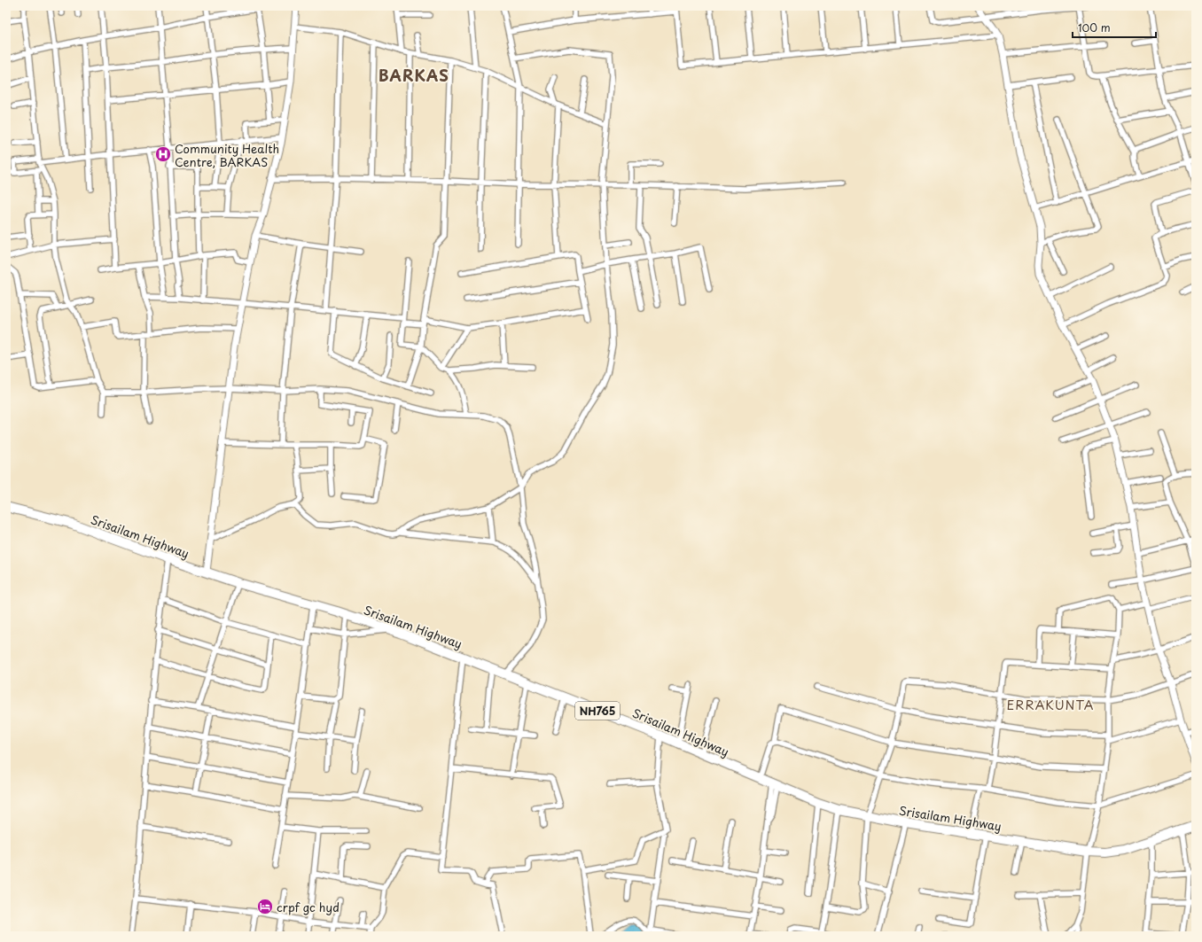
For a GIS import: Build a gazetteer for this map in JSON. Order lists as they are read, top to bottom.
{
  "streets": {
    "highway": ["Srisailam Highway", "NH765"]
  },
  "districts": ["BARKAS", "ERRAKUNTA"],
  "places": {
    "hospital": ["Community Health Centre, BARKAS"],
    "hotel": ["crpf gc hyd"]
  },
  "scale_bar": "100 m"
}
